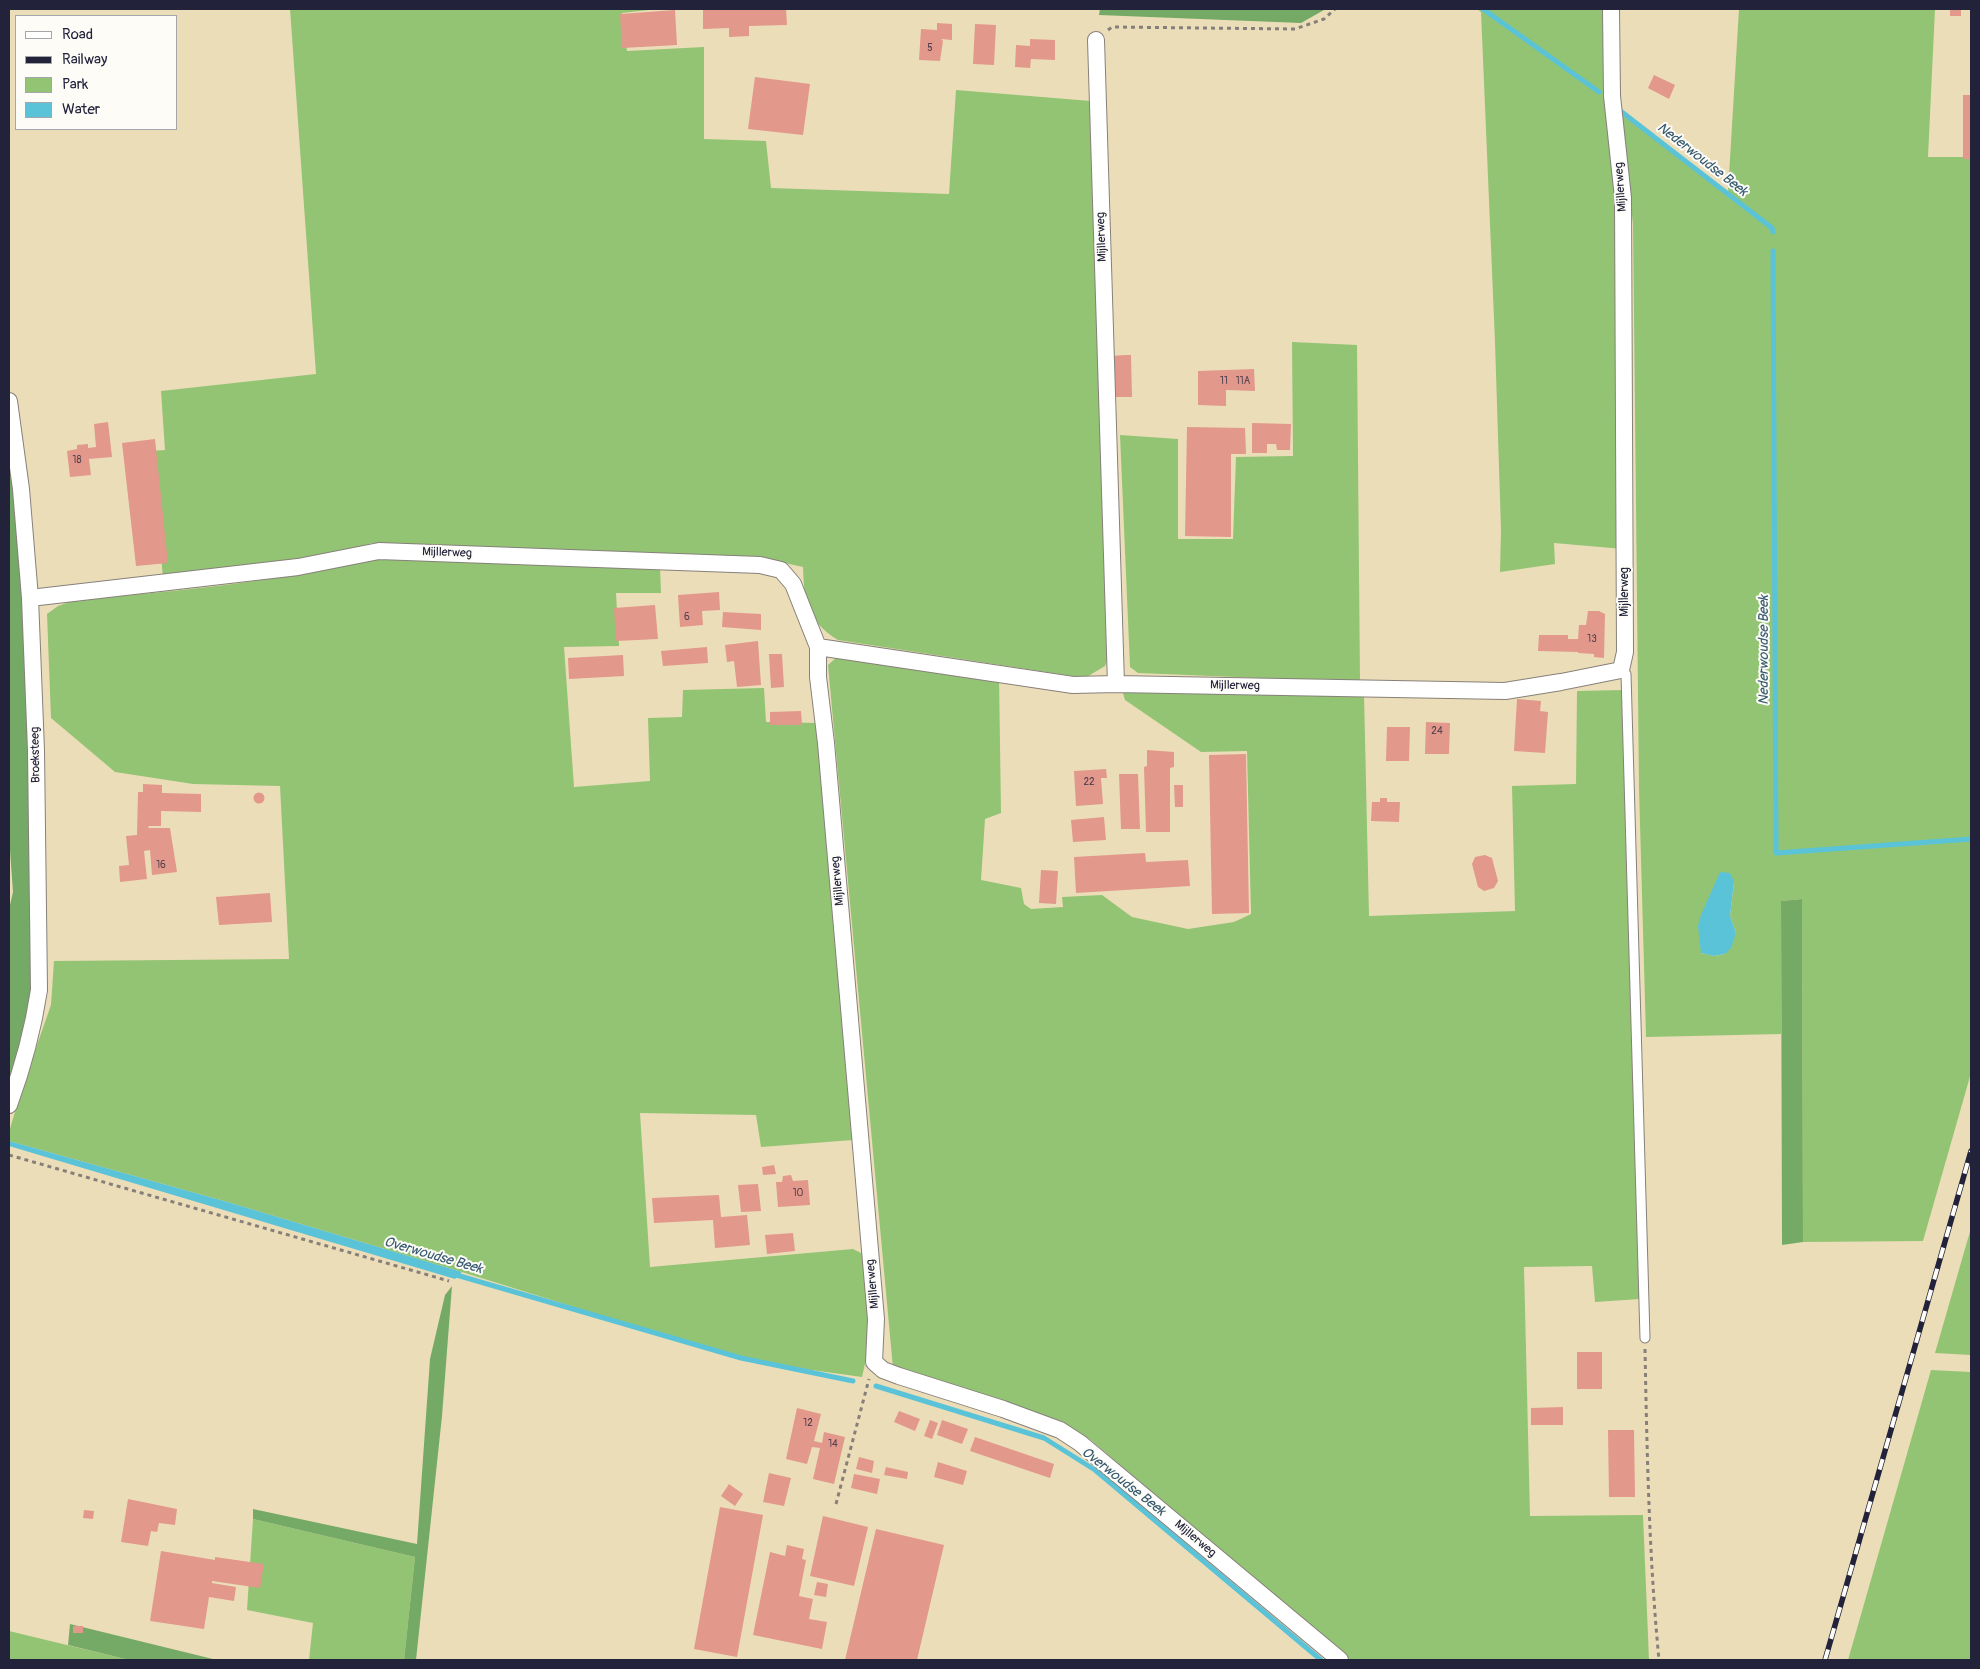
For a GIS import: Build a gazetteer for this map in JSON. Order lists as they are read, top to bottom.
{
  "streets": {
    "street": ["Mijllerweg", "Broeksteeg"]
  },
  "crossings": [
    ["Mijllerweg", "Broeksteeg"]
  ],
  "water": ["Nederwoudse Beek", "Overwoudse Beek"],
  "house_numbers": [
    "5",
    "11",
    "11A",
    "18",
    "6",
    "13",
    "24",
    "22",
    "16",
    "10",
    "12",
    "14"
  ],
  "legend": [
    "Road",
    "Railway",
    "Park",
    "Water"
  ]
}
